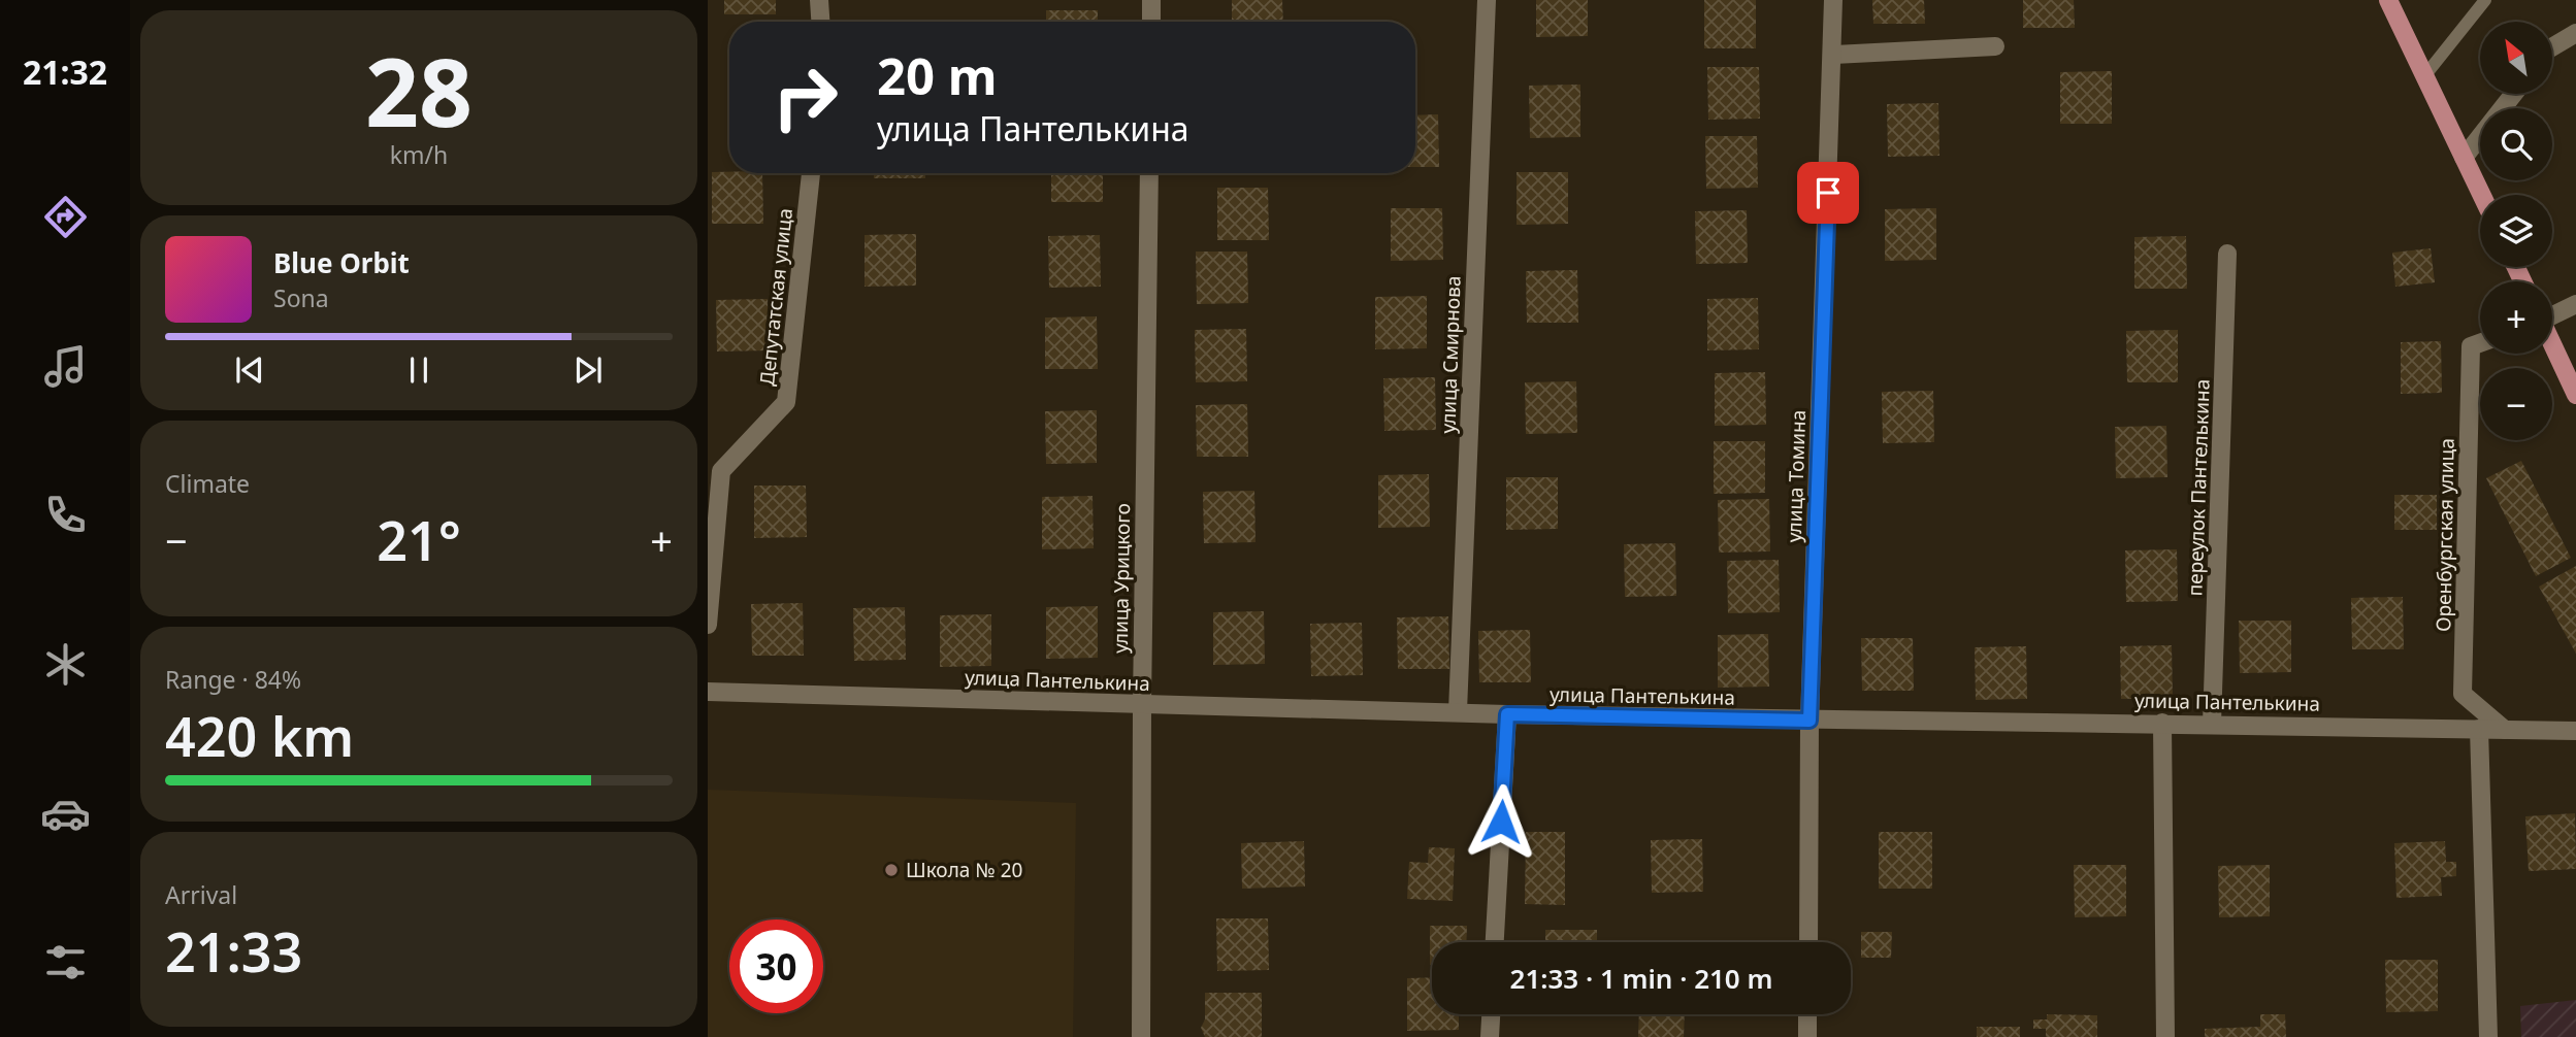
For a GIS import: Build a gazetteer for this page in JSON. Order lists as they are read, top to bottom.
{
  "streets": {
    "street": [
      "Депутатская улица",
      "улица Смирнова",
      "улица Томина",
      "переулок Пантелькина",
      "Оренбургская улица",
      "улица Урицкого",
      "улица Пантелькина"
    ]
  },
  "crossings": [
    ["улица Смирнова", "улица Пантелькина"],
    ["улица Томина", "улица Пантелькина"],
    ["переулок Пантелькина", "улица Пантелькина"],
    ["Оренбургская улица", "улица Пантелькина"],
    ["улица Урицкого", "улица Пантелькина"]
  ],
  "places": ["Школа № 20"],
  "north": "top left",
  "page": {
    "tabs": "21:32",
    "tile": [
      ["28", "km/h"],
      "Climate",
      ["Range · 84%", "420 km"],
      ["Arrival", "21:33"]
    ],
    "map_buttons": ["+", "−"],
    "turn": ["20 m", "улица Пантелькина"],
    "song": ["Blue Orbit", "Sona"],
    "heat": ["−", "21°", "+"],
    "limit": "30",
    "trip": "21:33 · 1 min · 210 m"
  }
}
